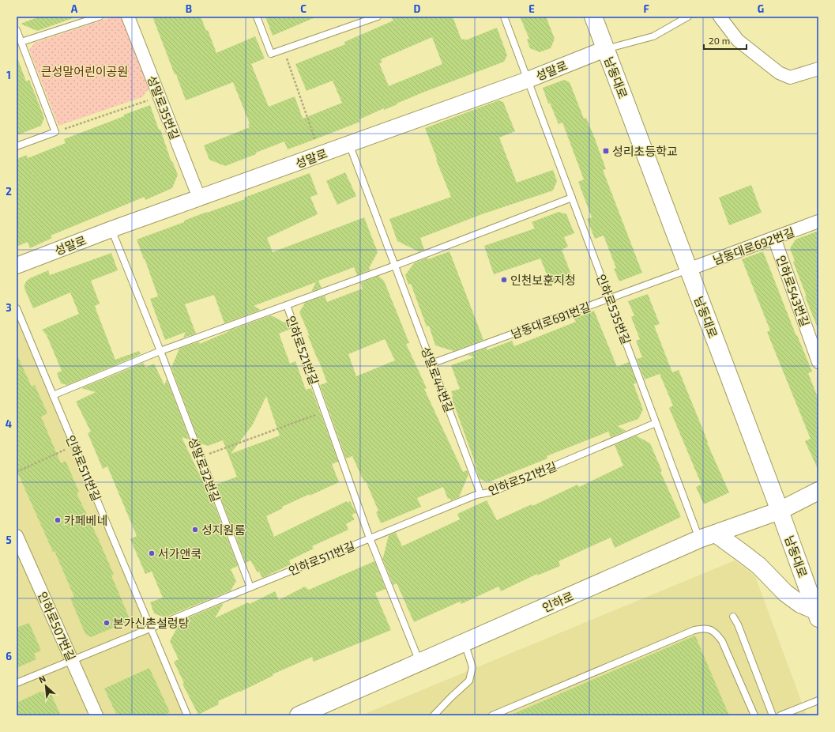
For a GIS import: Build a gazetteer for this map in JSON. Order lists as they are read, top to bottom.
{
  "streets": {
    "main road": ["남동대로", "인하로"],
    "street": [
      "성말로",
      "성말로35번길",
      "남동대로692번길",
      "인하로543번길",
      "인하로507번길"
    ],
    "lane": [
      "인하로535번길",
      "남동대로691번길",
      "인하로521번길",
      "성말로44번길",
      "인하로511번길",
      "성말로32번길"
    ]
  },
  "crossings": [
    ["성말로", "남동대로"],
    ["성말로", "성말로35번길"],
    ["성말로", "인하로535번길"],
    ["성말로", "성말로44번길"],
    ["성말로", "성말로32번길"],
    ["남동대로", "남동대로692번길"],
    ["남동대로", "남동대로691번길"],
    ["남동대로", "인하로"],
    ["남동대로692번길", "인하로543번길"],
    ["남동대로692번길", "남동대로691번길"],
    ["인하로535번길", "남동대로691번길"],
    ["인하로535번길", "인하로521번길"],
    ["인하로535번길", "인하로"],
    ["남동대로691번길", "성말로44번길"],
    ["인하로521번길", "성말로44번길"],
    ["인하로521번길", "인하로511번길"],
    ["인하로521번길", "인하로"],
    ["인하로511번길", "성말로32번길"]
  ],
  "parks": ["큰성말어린이공원"],
  "places": {
    "transit": ["성리초등학교"],
    "other": [
      "인천보훈지청",
      "카페베네",
      "성지원룸",
      "서가앤쿡",
      "본가신촌설렁탕"
    ]
  },
  "scale_bar": "20 m",
  "north": "top left",
  "grid": {
    "columns": [
      "A",
      "B",
      "C",
      "D",
      "E",
      "F",
      "G"
    ],
    "rows": [
      "1",
      "2",
      "3",
      "4",
      "5",
      "6"
    ]
  }
}
